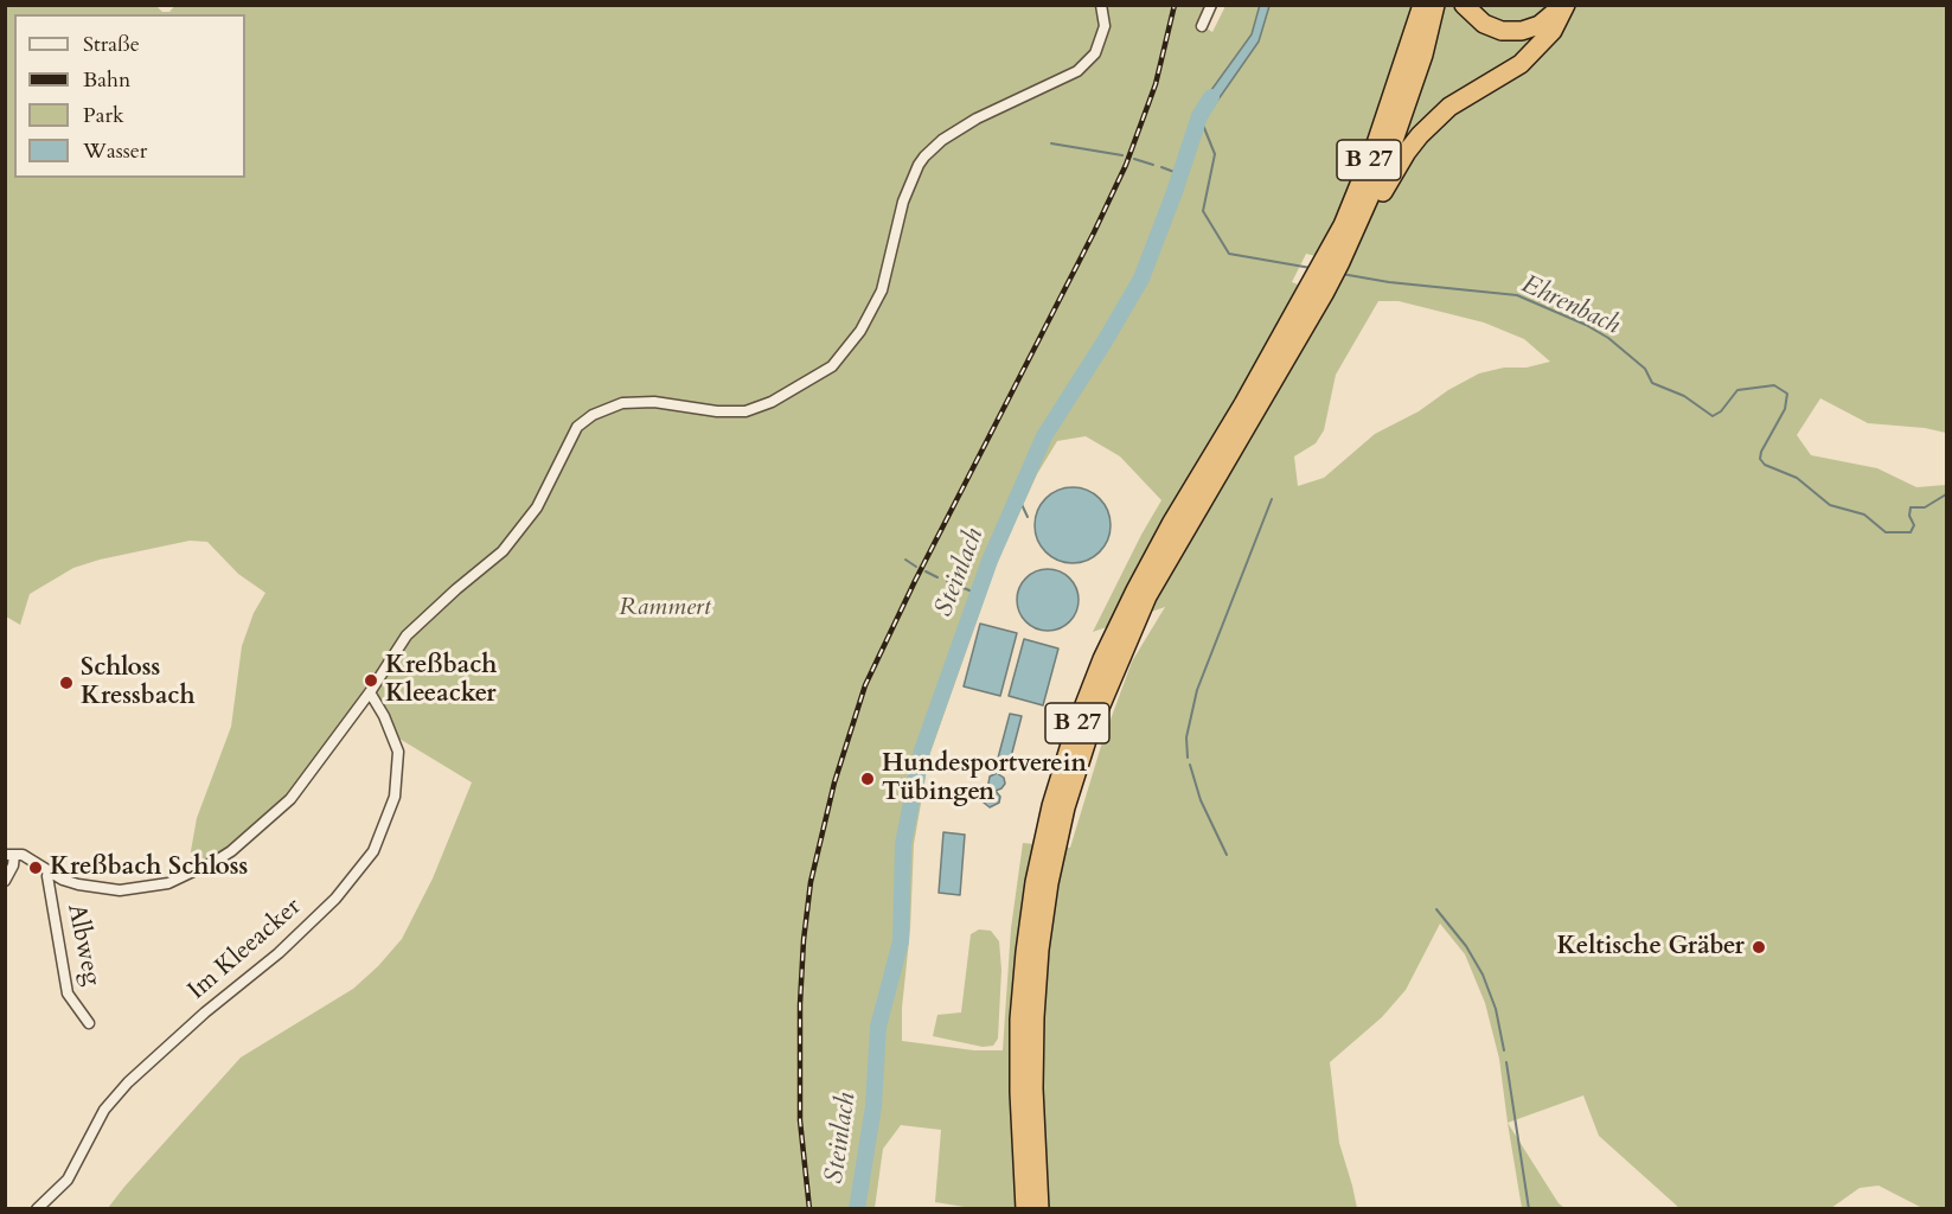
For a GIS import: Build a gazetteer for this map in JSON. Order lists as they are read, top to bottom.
{
  "streets": {
    "highway": ["B 27"],
    "street": ["Albweg", "Im Kleeacker"]
  },
  "water": ["Ehrenbach", "Steinlach"],
  "parks": ["Rammert"],
  "places": [
    "Kreßbach Kleeacker",
    "Schloss Kressbach",
    "Hundesportverein Tübingen",
    "Kreßbach Schloss",
    "Keltische Gräber"
  ],
  "legend": [
    "Straße",
    "Bahn",
    "Park",
    "Wasser"
  ]
}
